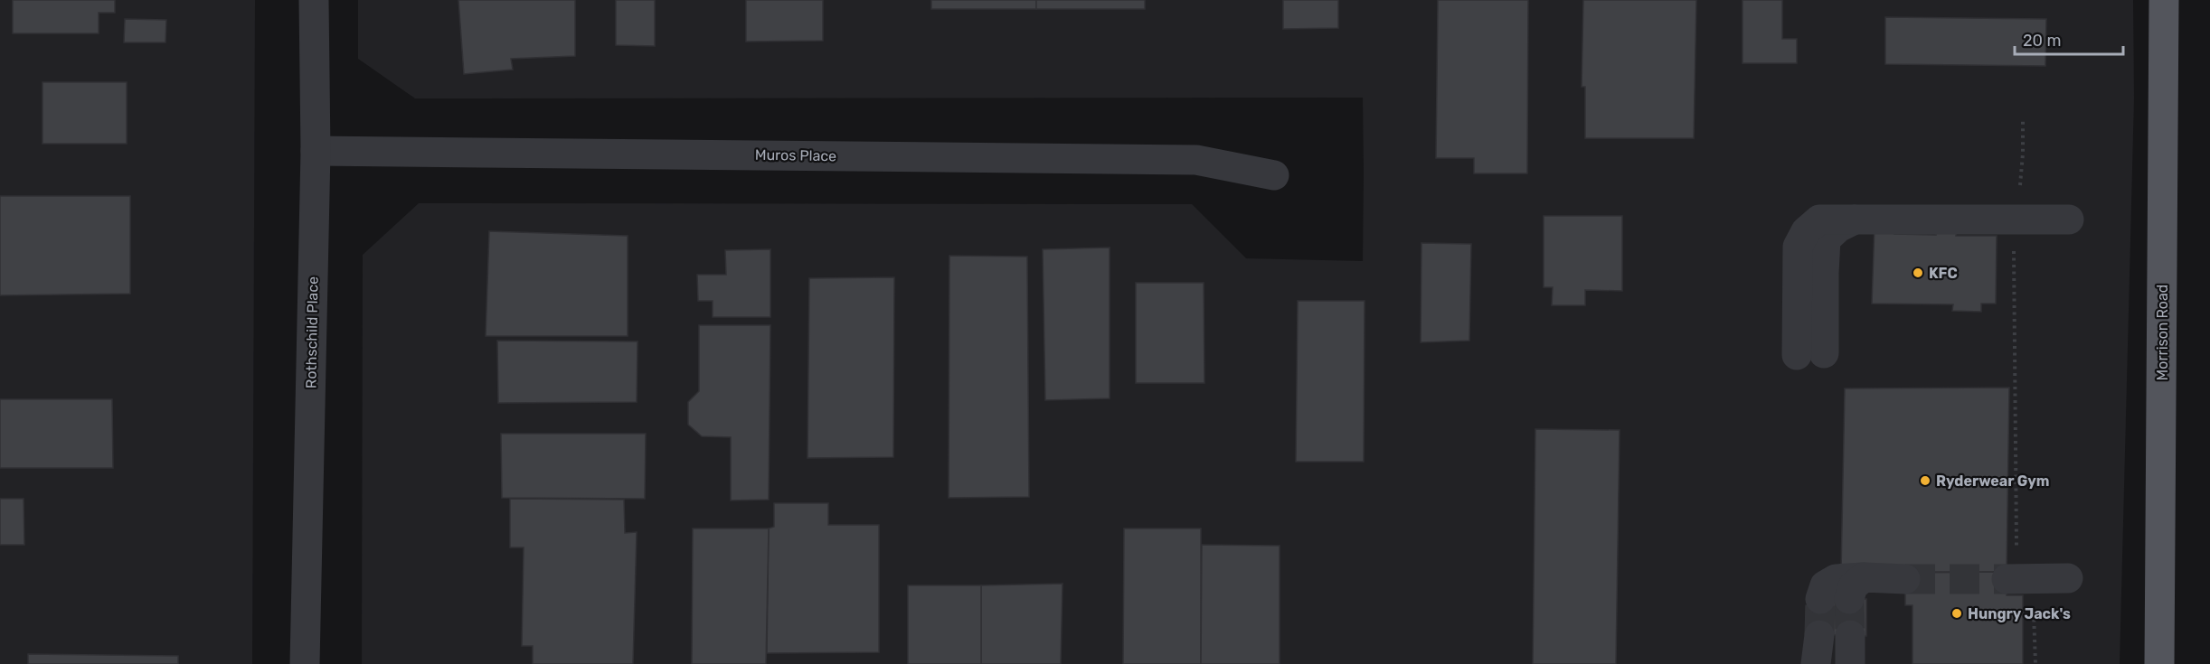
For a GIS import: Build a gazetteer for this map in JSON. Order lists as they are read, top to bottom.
{
  "streets": {
    "main road": ["Morrison Road"],
    "street": ["Muros Place", "Rothschild Place"]
  },
  "crossings": [
    ["Muros Place", "Rothschild Place"]
  ],
  "places": ["KFC", "Ryderwear Gym", "Hungry Jack's"],
  "scale_bar": "20 m"
}
